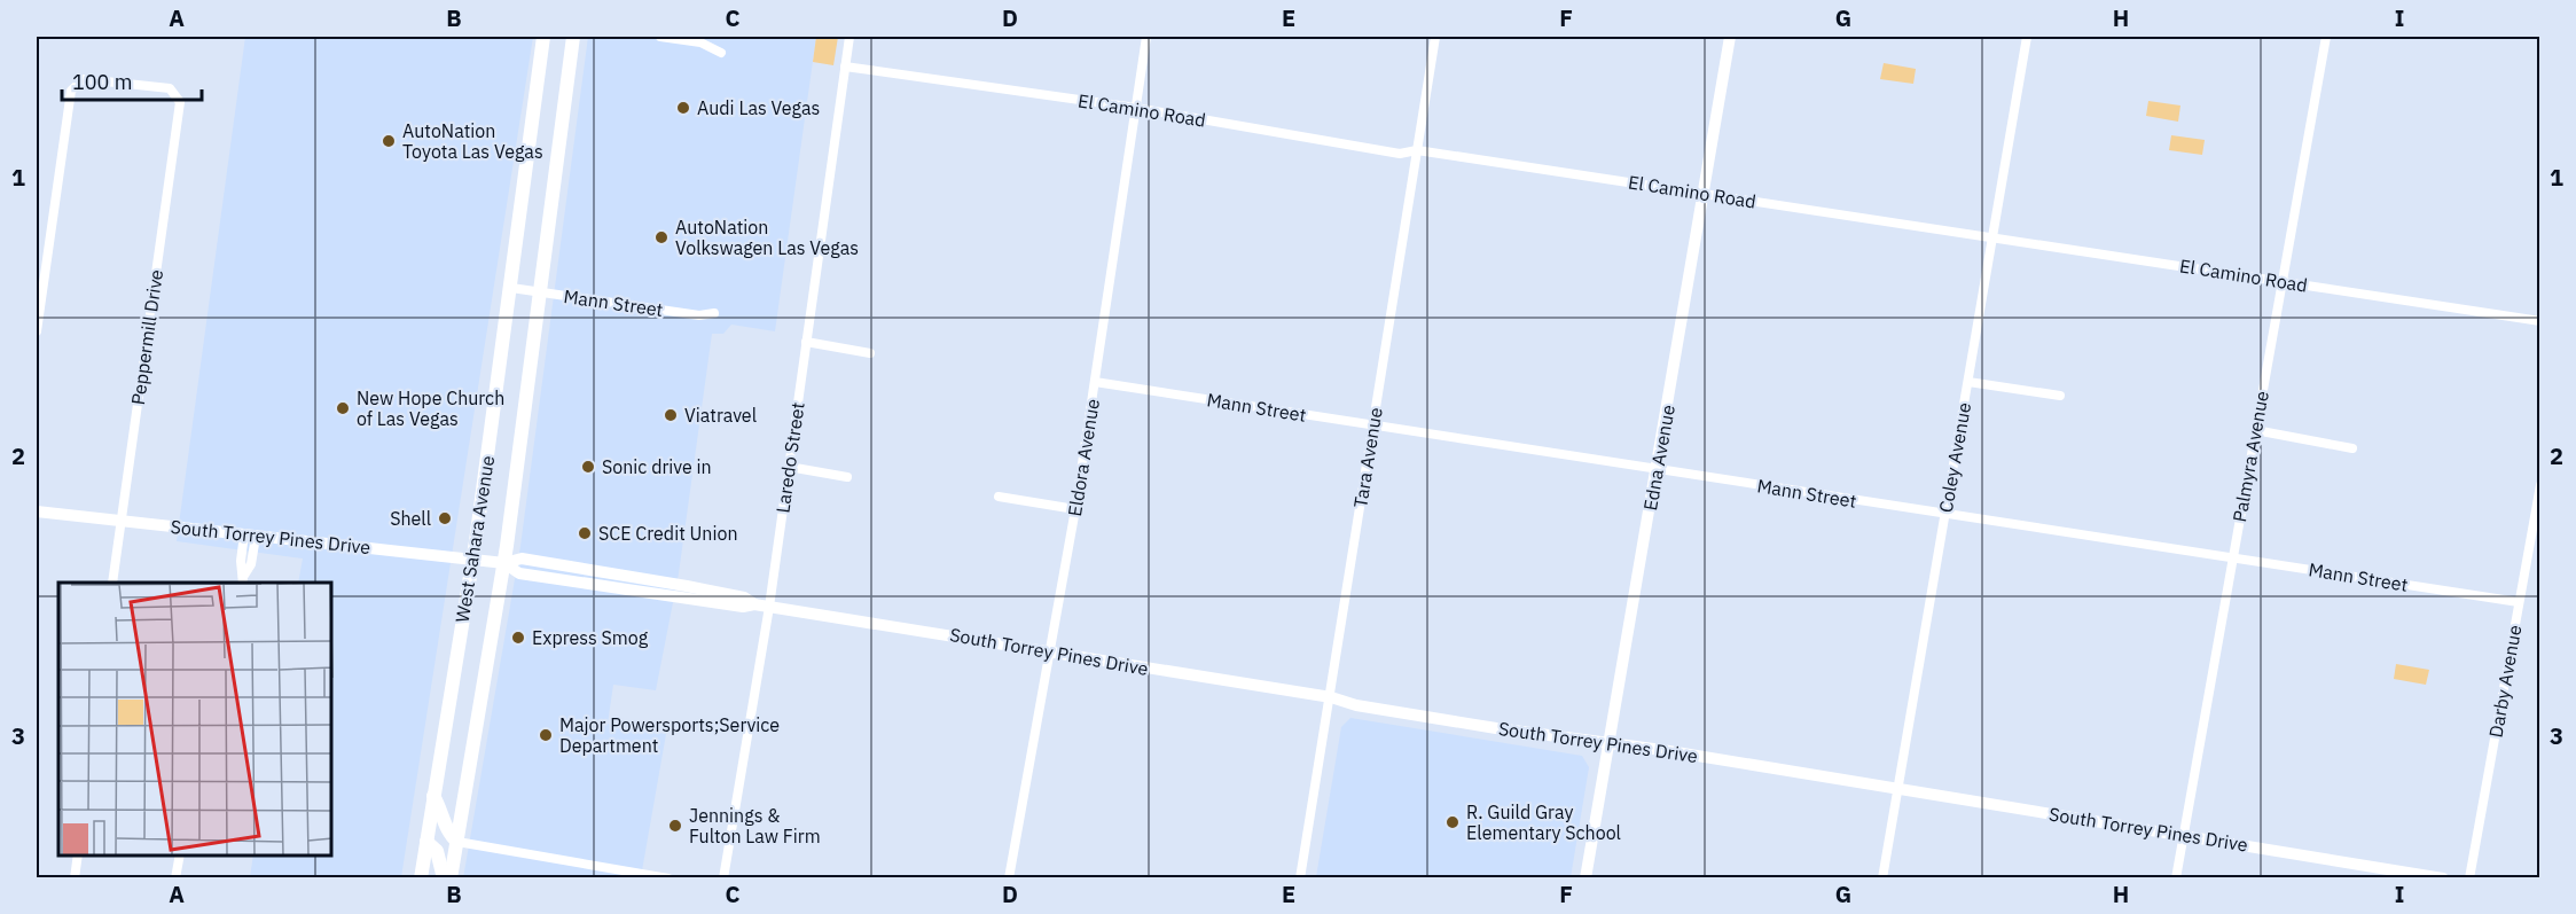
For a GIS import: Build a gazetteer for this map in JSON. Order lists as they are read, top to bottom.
{
  "streets": {
    "main road": ["West Sahara Avenue"],
    "street": [
      "El Camino Road",
      "Mann Street",
      "Peppermill Drive",
      "Palmyra Avenue",
      "Laredo Street",
      "Eldora Avenue",
      "Tara Avenue",
      "Edna Avenue",
      "Coley Avenue",
      "South Torrey Pines Drive",
      "Darby Avenue"
    ]
  },
  "crossings": [
    ["El Camino Road", "Palmyra Avenue"],
    ["El Camino Road", "Laredo Street"],
    ["El Camino Road", "Eldora Avenue"],
    ["El Camino Road", "Tara Avenue"],
    ["El Camino Road", "Edna Avenue"],
    ["El Camino Road", "Coley Avenue"],
    ["Mann Street", "Palmyra Avenue"],
    ["Mann Street", "Eldora Avenue"],
    ["Mann Street", "Tara Avenue"],
    ["Mann Street", "Edna Avenue"],
    ["Mann Street", "Coley Avenue"],
    ["Mann Street", "West Sahara Avenue"],
    ["Mann Street", "Darby Avenue"],
    ["Peppermill Drive", "South Torrey Pines Drive"],
    ["Palmyra Avenue", "South Torrey Pines Drive"],
    ["Laredo Street", "South Torrey Pines Drive"],
    ["Eldora Avenue", "South Torrey Pines Drive"],
    ["Tara Avenue", "South Torrey Pines Drive"],
    ["Edna Avenue", "South Torrey Pines Drive"],
    ["Coley Avenue", "South Torrey Pines Drive"],
    ["South Torrey Pines Drive", "West Sahara Avenue"]
  ],
  "places": [
    "Audi Las Vegas",
    "AutoNation Toyota Las Vegas",
    "AutoNation Volkswagen Las Vegas",
    "New Hope Church of Las Vegas",
    "Viatravel",
    "Sonic drive in",
    "Shell",
    "SCE Credit Union",
    "Express Smog",
    "Major Powersports;Service Department",
    "R. Guild Gray Elementary School",
    "Jennings & Fulton Law Firm"
  ],
  "scale_bar": "100 m",
  "grid": {
    "columns": [
      "A",
      "B",
      "C",
      "D",
      "E",
      "F",
      "G",
      "H",
      "I"
    ],
    "rows": ["1", "2", "3"]
  }
}
